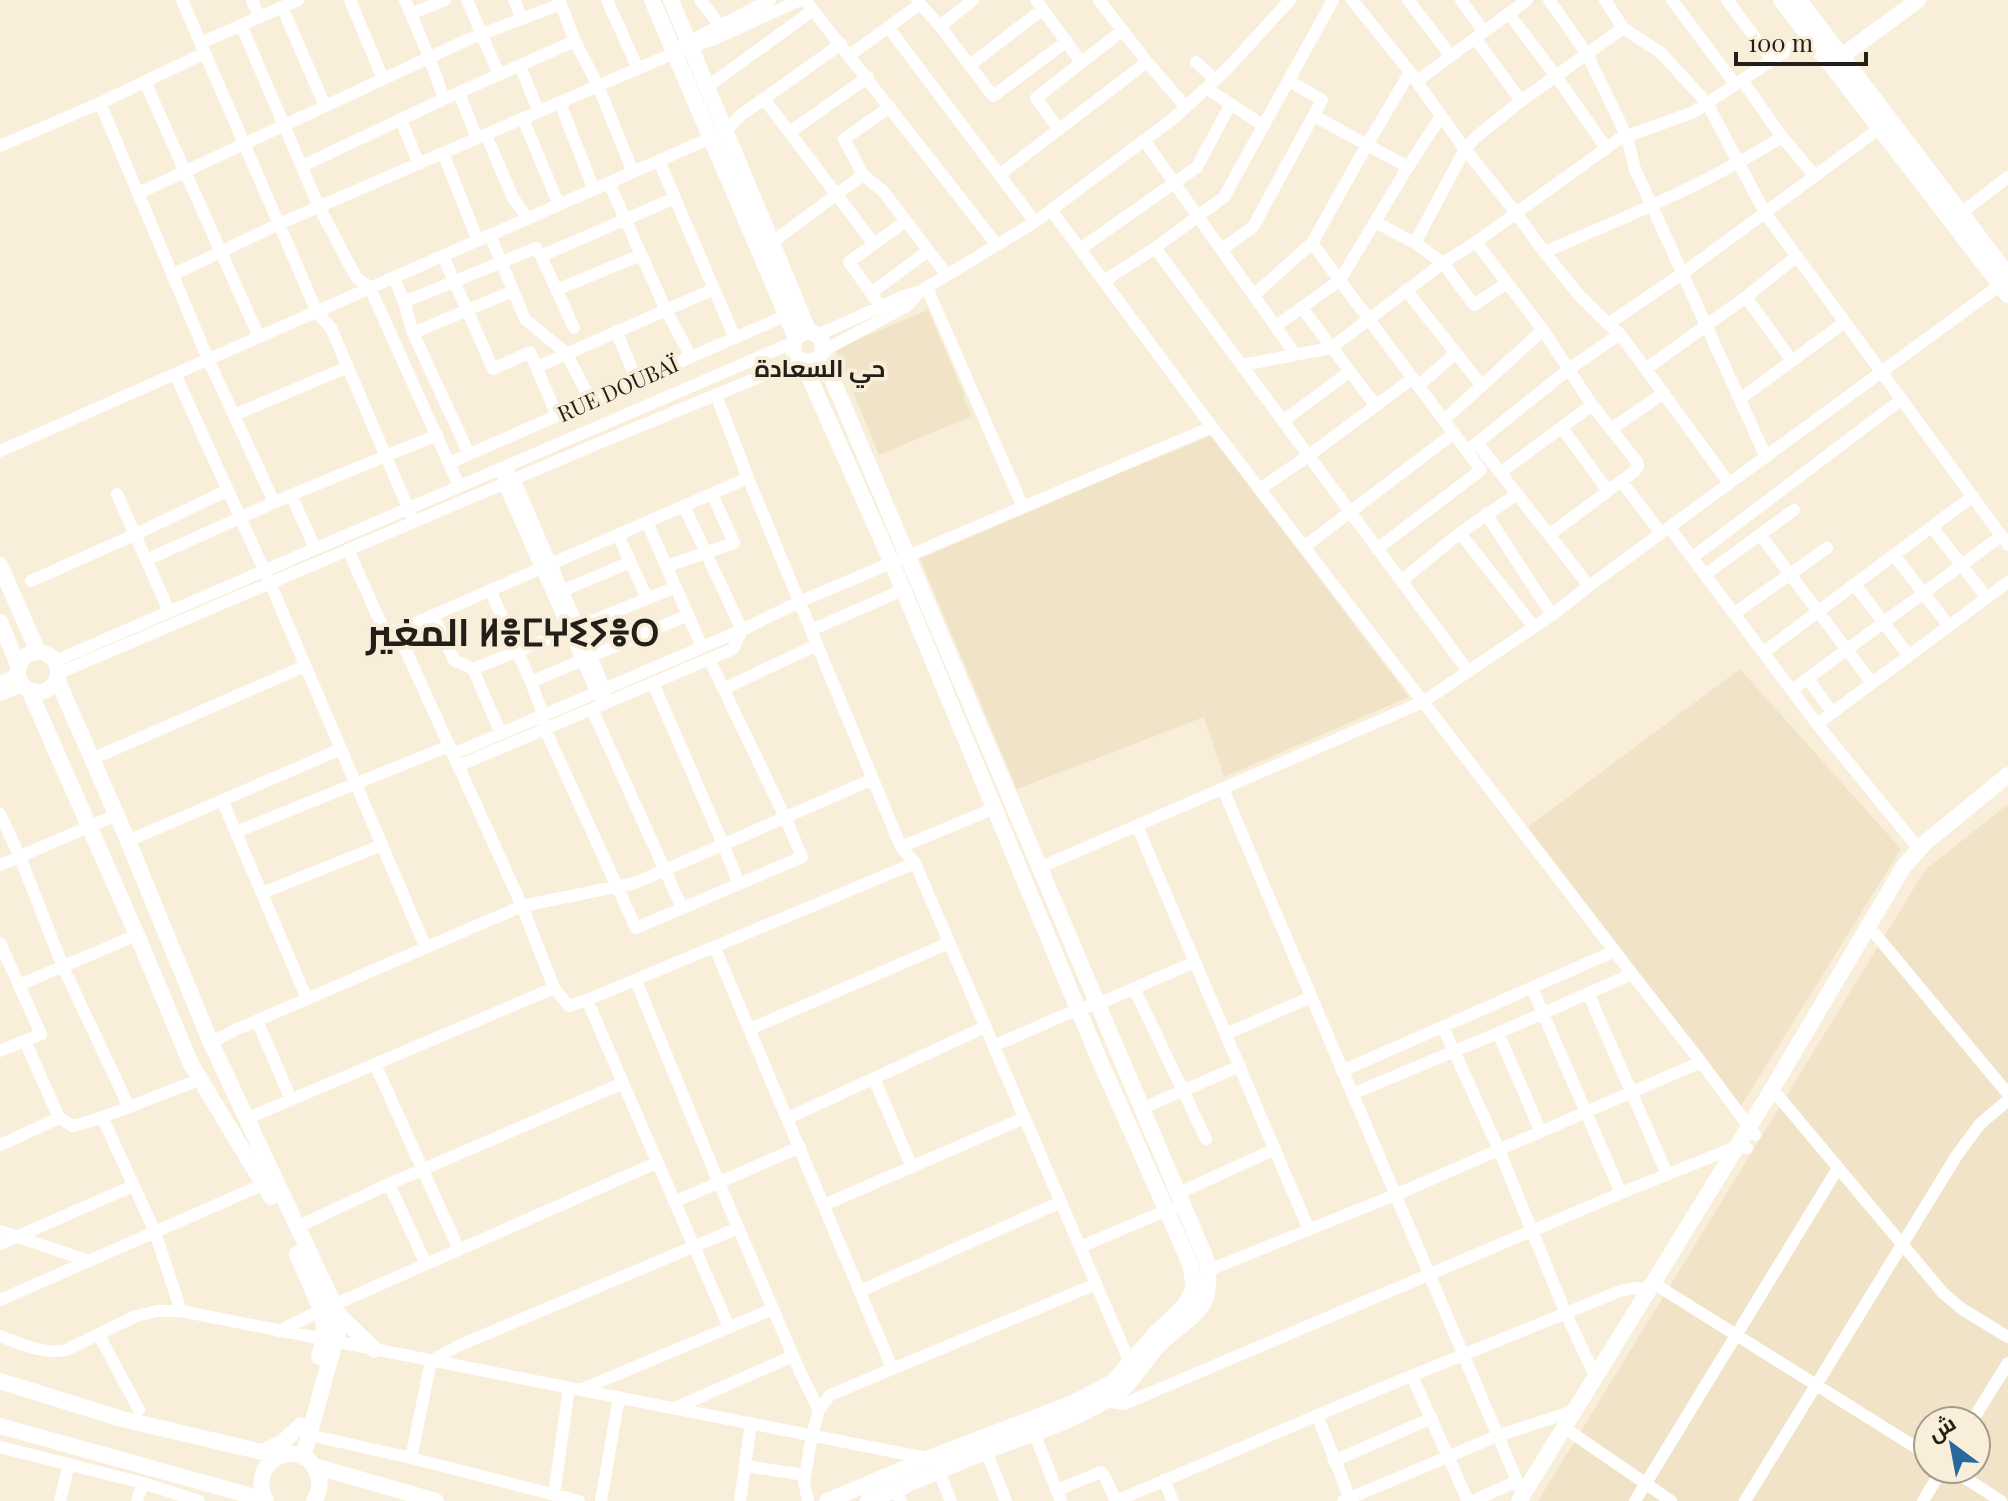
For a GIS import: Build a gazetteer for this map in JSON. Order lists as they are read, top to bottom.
{
  "streets": {
    "street": ["RUE DOUBAÏ"]
  },
  "districts": ["حي السعادة", "المغير ⵍⴻⵎⵖⵉⵢⴻⵔ"],
  "scale_bar": "100 m",
  "north": "top left"
}
